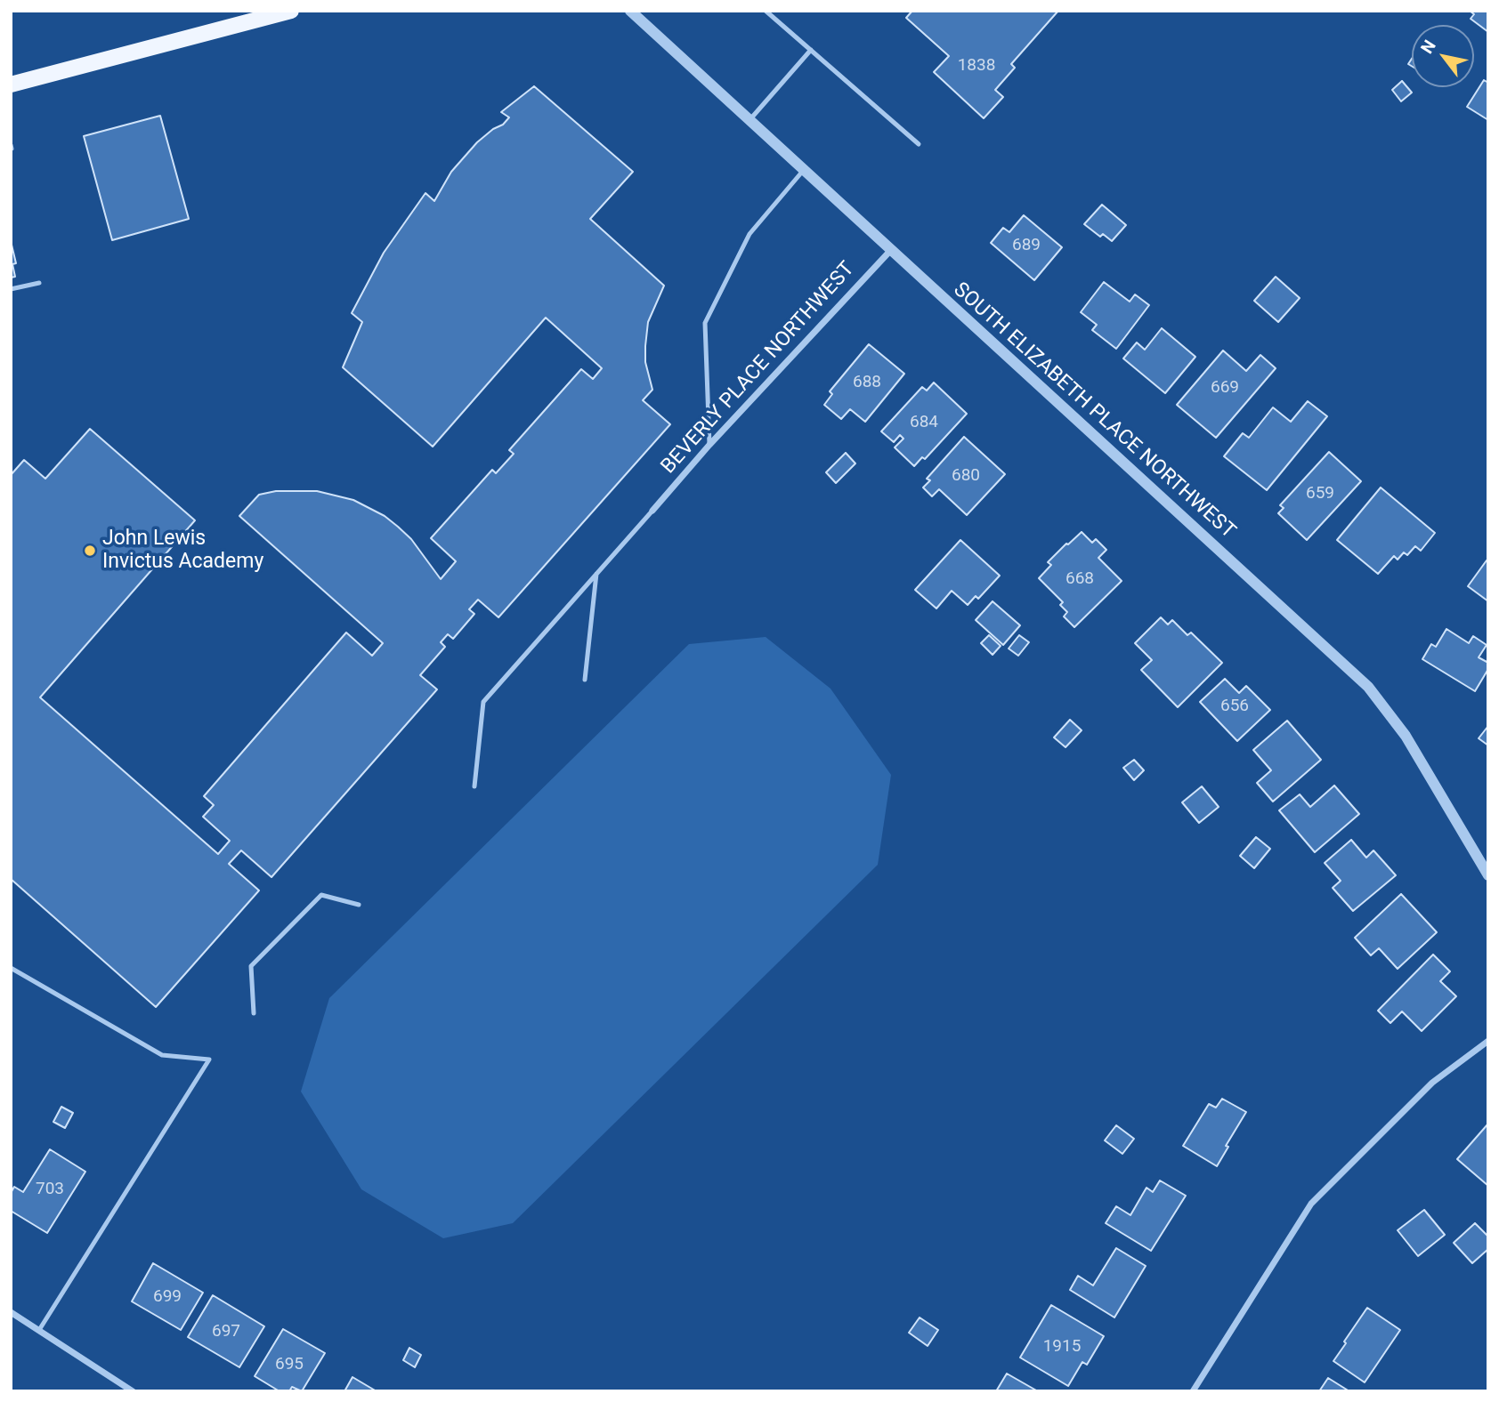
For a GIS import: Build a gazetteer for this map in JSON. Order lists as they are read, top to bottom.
{
  "streets": {
    "street": ["BEVERLY PLACE NORTHWEST", "SOUTH ELIZABETH PLACE NORTHWEST"]
  },
  "crossings": [
    ["BEVERLY PLACE NORTHWEST", "SOUTH ELIZABETH PLACE NORTHWEST"]
  ],
  "places": ["John Lewis Invictus Academy"],
  "house_numbers": [
    "1838",
    "689",
    "688",
    "669",
    "684",
    "680",
    "659",
    "668",
    "656",
    "703",
    "699",
    "697",
    "1915",
    "695"
  ],
  "north": "top left"
}
